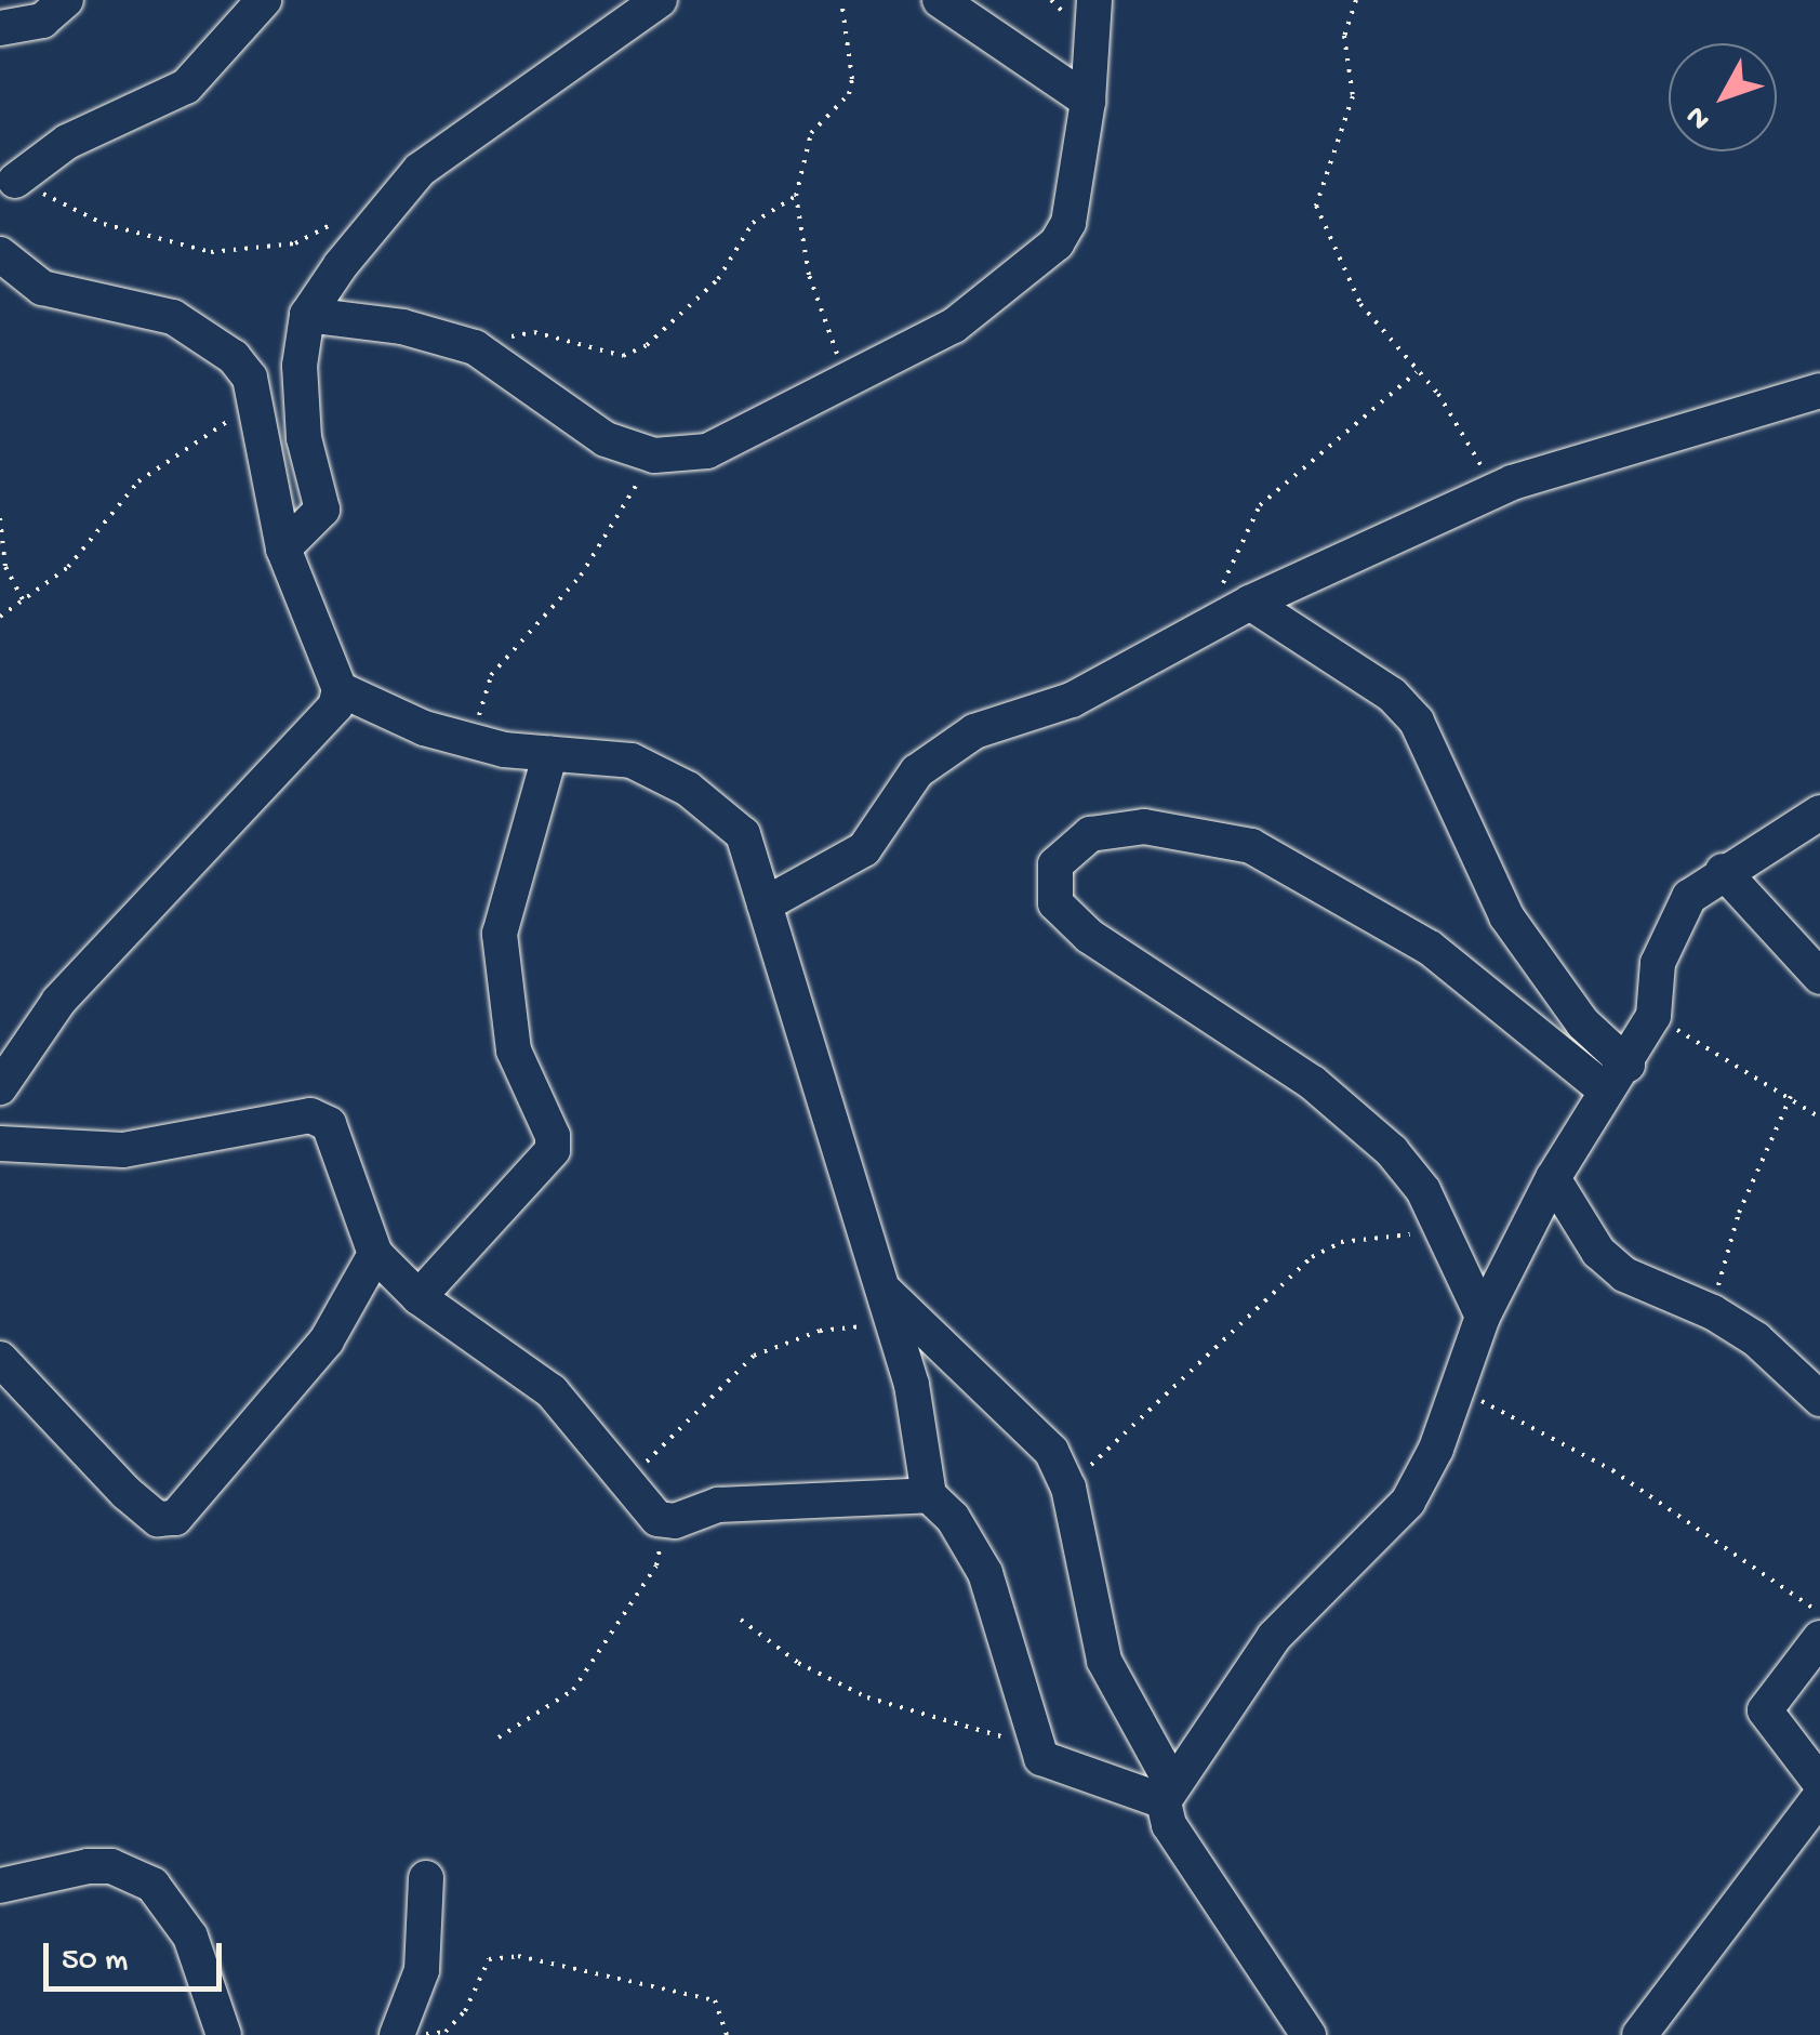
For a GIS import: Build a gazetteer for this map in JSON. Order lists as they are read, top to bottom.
{
  "scale_bar": "50 m",
  "north": "bottom left"
}
